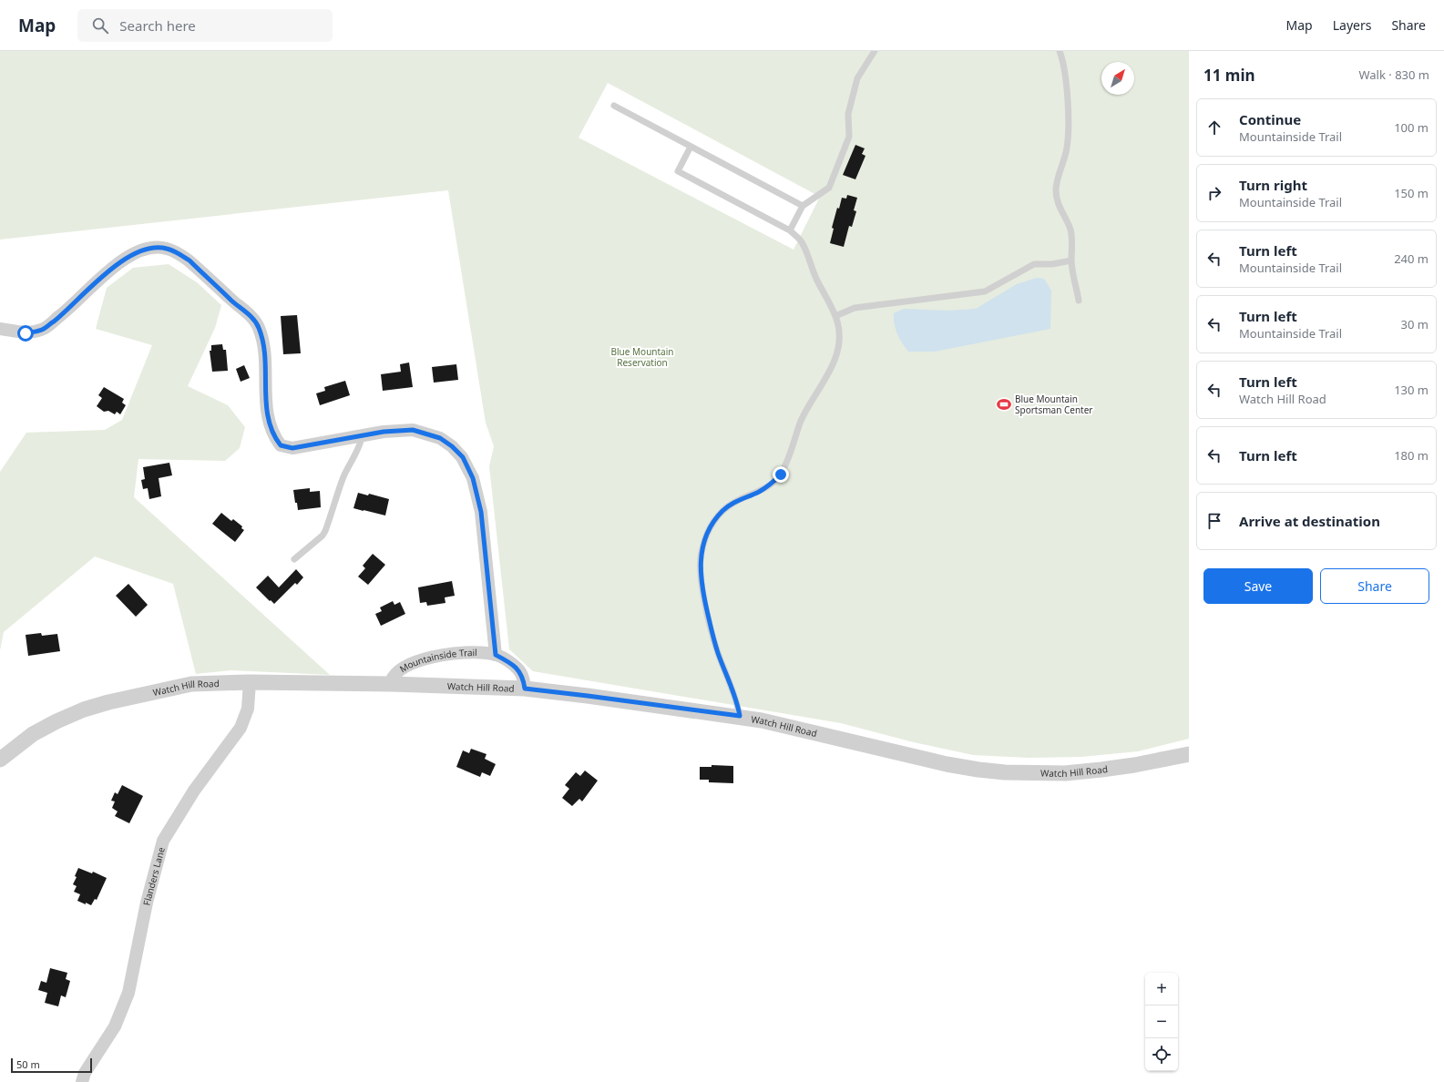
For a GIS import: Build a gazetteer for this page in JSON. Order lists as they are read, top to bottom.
{
  "streets": {
    "street": ["Mountainside Trail", "Watch Hill Road", "Flanders Lane"]
  },
  "crossings": [
    ["Mountainside Trail", "Watch Hill Road"],
    ["Watch Hill Road", "Flanders Lane"]
  ],
  "parks": ["Blue Mountain Reservation"],
  "places": {
    "sports": ["Blue Mountain Sportsman Center"]
  },
  "scale_bar": "50 m",
  "north": "top right",
  "page": {
    "header": "Map",
    "search": "Search here",
    "nav": ["Map", "Layers", "Share"],
    "heading": ["11 min", "Walk · 830 m"],
    "list": [
      ["Continue", "Mountainside Trail", "100 m"],
      ["Turn right", "Mountainside Trail", "150 m"],
      ["Turn left", "Mountainside Trail", "240 m"],
      ["Turn left", "Mountainside Trail", "30 m"],
      ["Turn left", "Watch Hill Road", "130 m"],
      ["Turn left", "180 m"],
      "Arrive at destination"
    ],
    "buttons": ["Save", "Share"],
    "map_buttons": ["+", "−"],
    "scale": "50 m"
  }
}
